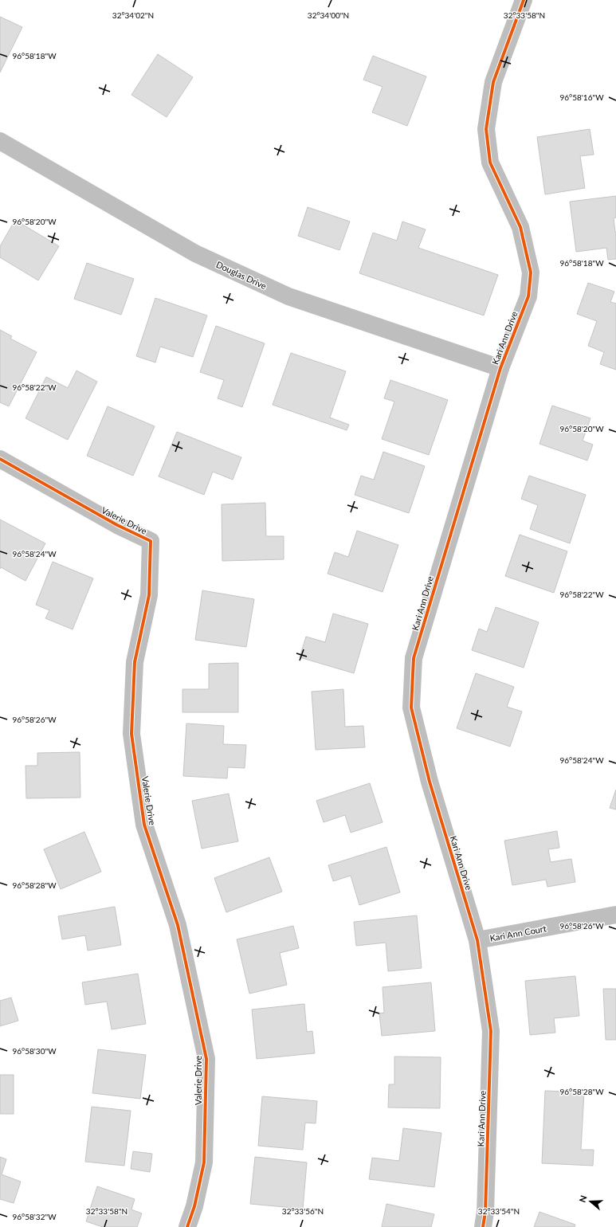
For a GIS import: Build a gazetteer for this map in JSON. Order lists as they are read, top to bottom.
{
  "streets": {
    "street": [
      "Douglas Drive",
      "Kari Ann Drive",
      "Valerie Drive",
      "Kari Ann Court"
    ]
  },
  "crossings": [
    ["Douglas Drive", "Kari Ann Drive"],
    ["Kari Ann Drive", "Kari Ann Court"]
  ],
  "north": "left",
  "coordinates": [
    "32°34'02\"N",
    "32°34'00\"N",
    "32°33'58\"N",
    "96°58'18\"W",
    "96°58'16\"W",
    "96°58'20\"W",
    "96°58'22\"W",
    "96°58'24\"W",
    "96°58'26\"W",
    "96°58'28\"W",
    "96°58'30\"W",
    "32°33'56\"N",
    "32°33'54\"N",
    "96°58'32\"W"
  ]
}
